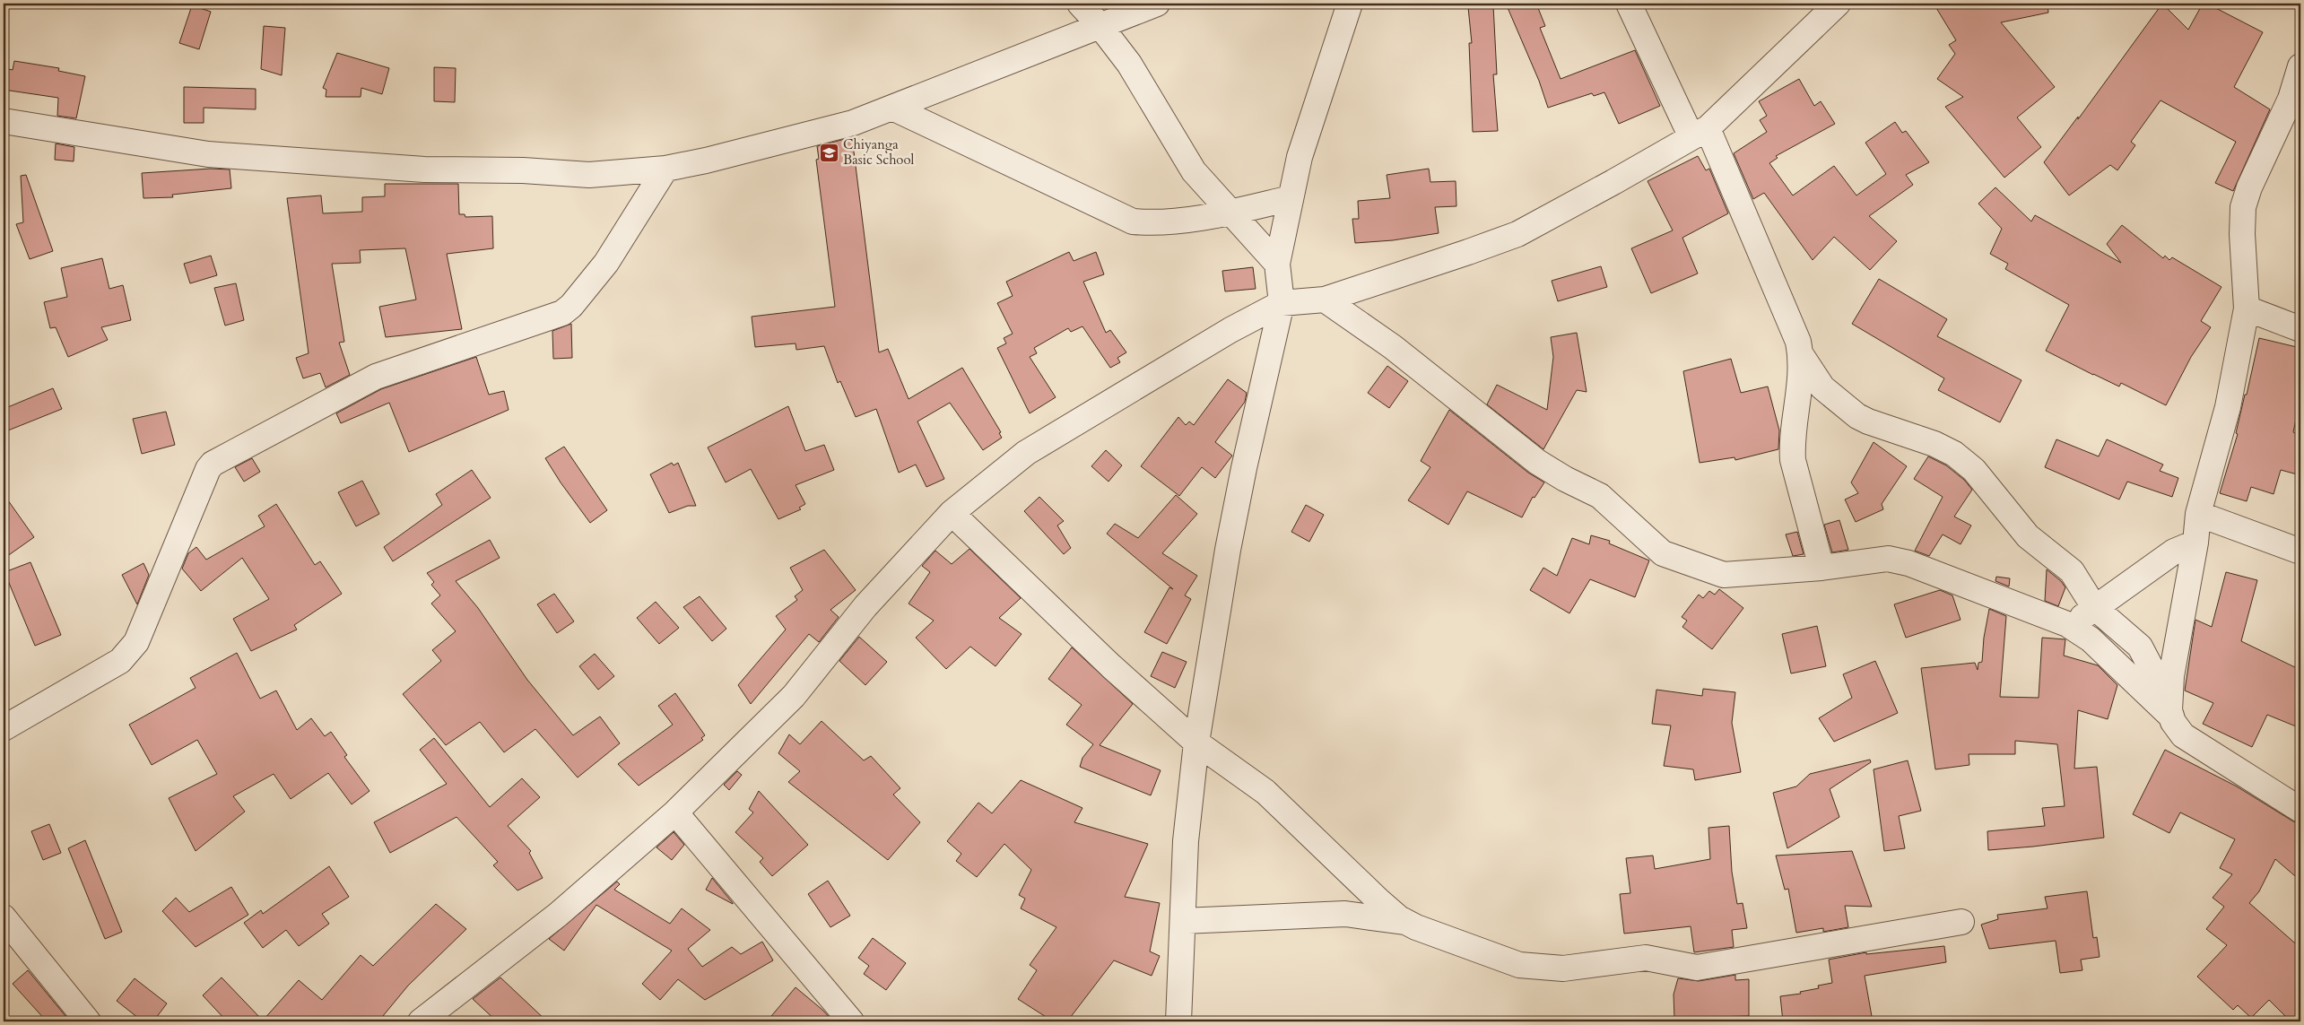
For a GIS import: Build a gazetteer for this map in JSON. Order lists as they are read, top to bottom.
{
  "places": {
    "school or university": ["Chiyanga Basic School"]
  }
}
